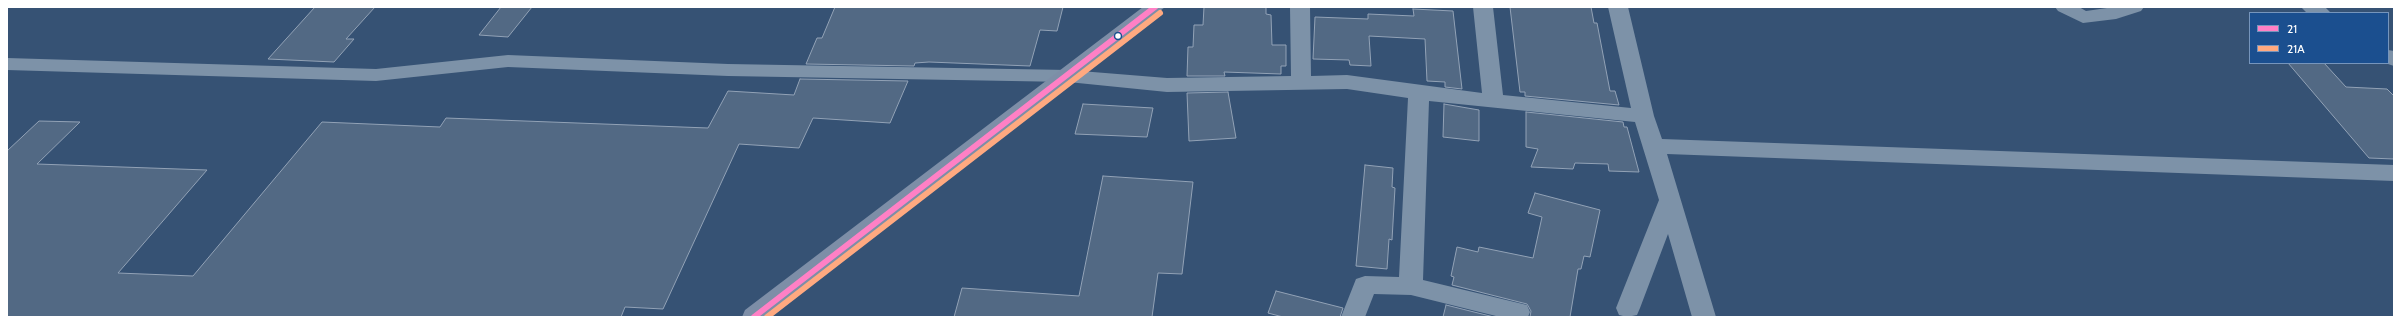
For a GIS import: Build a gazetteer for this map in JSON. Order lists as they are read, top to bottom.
{
  "lines": ["transit line 21", "transit line 21A"],
  "legend": ["21", "21A"]
}
